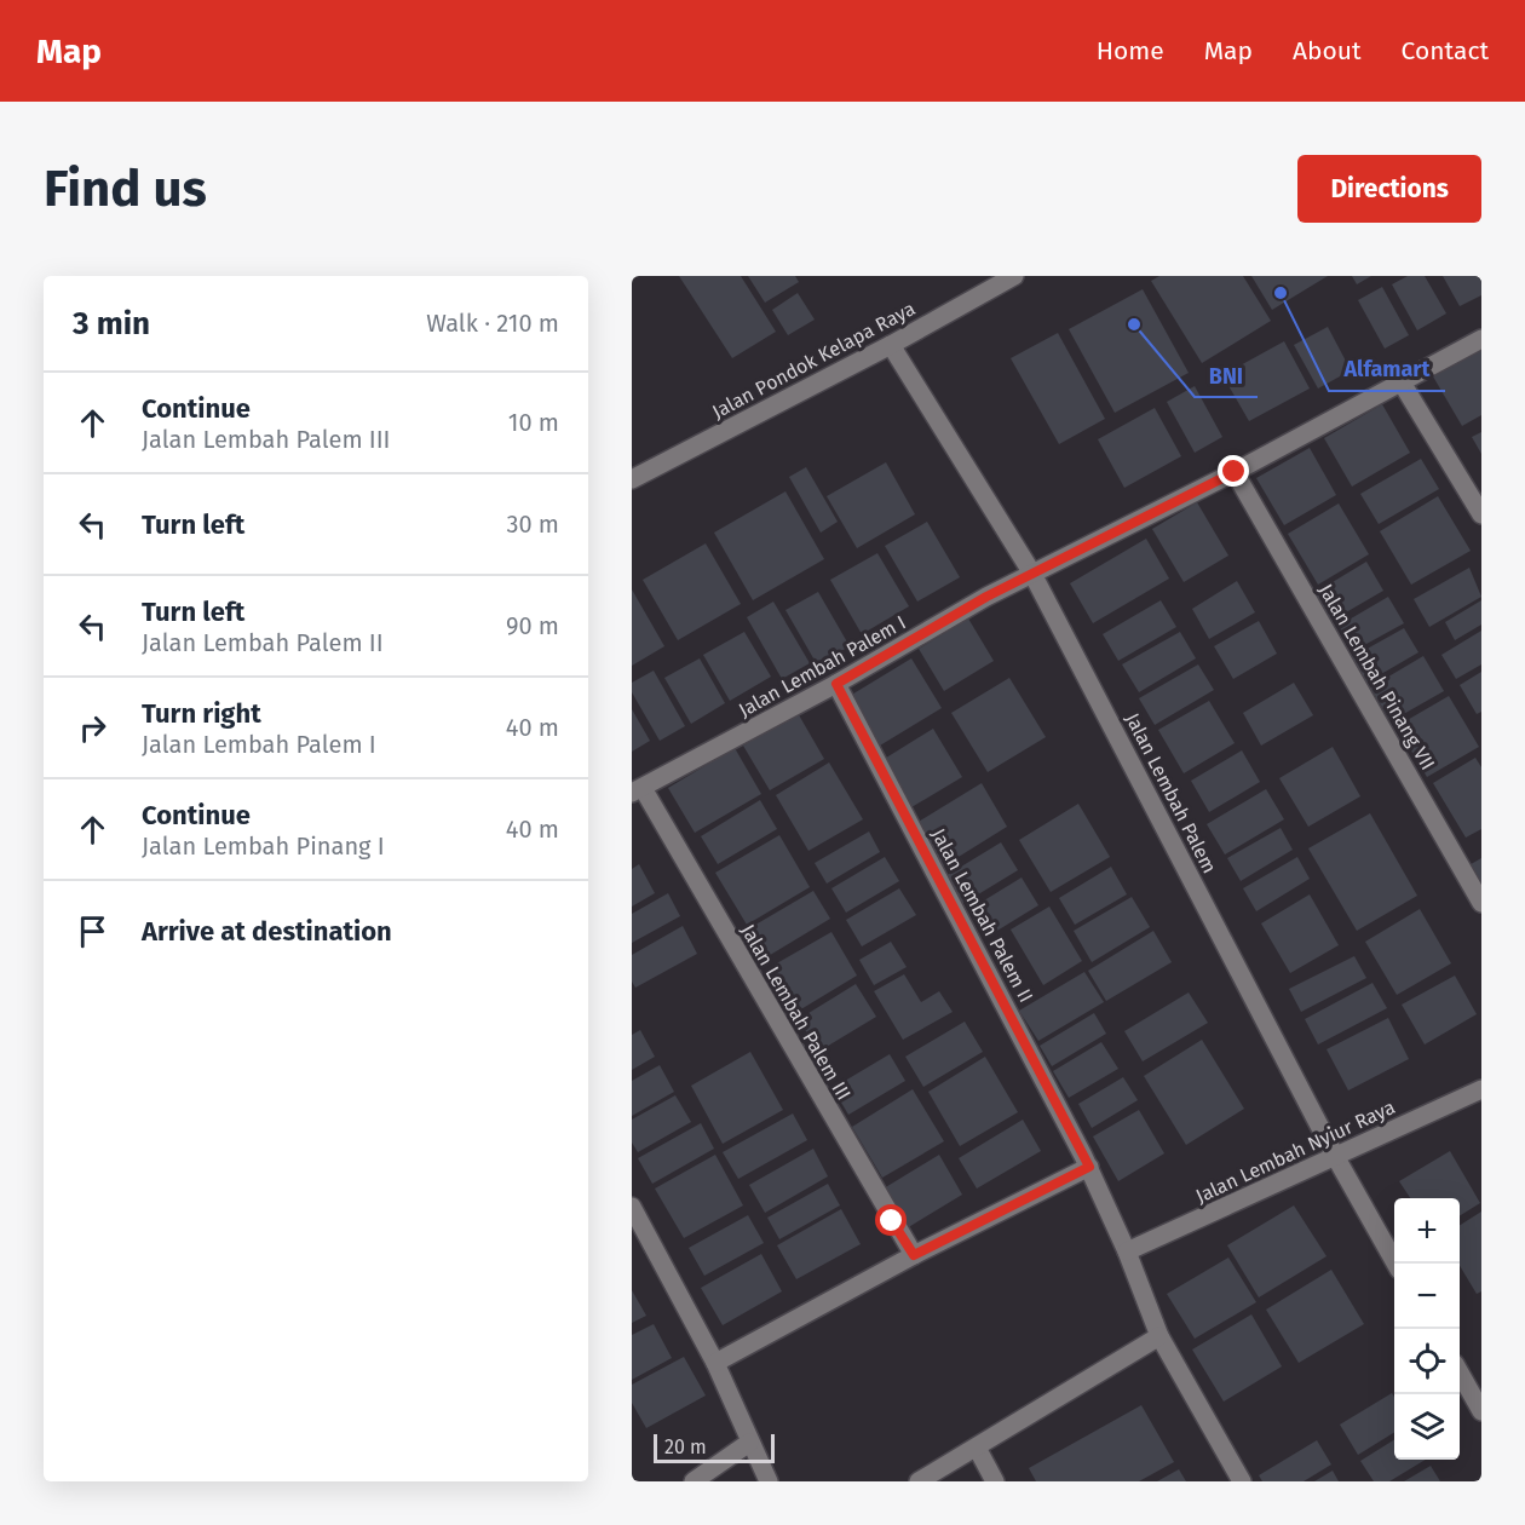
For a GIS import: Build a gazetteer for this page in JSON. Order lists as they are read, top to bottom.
{
  "streets": {
    "street": [
      "Jalan Pondok Kelapa Raya",
      "Jalan Lembah Palem I",
      "Jalan Lembah Pinang VII",
      "Jalan Lembah Palem",
      "Jalan Lembah Palem II",
      "Jalan Lembah Palem III",
      "Jalan Lembah Nyiur Raya"
    ]
  },
  "crossings": [
    ["Jalan Pondok Kelapa Raya", "Jalan Lembah Palem"],
    ["Jalan Lembah Palem I", "Jalan Lembah Pinang VII"],
    ["Jalan Lembah Palem I", "Jalan Lembah Palem"],
    ["Jalan Lembah Palem I", "Jalan Lembah Palem II"],
    ["Jalan Lembah Palem I", "Jalan Lembah Palem III"],
    ["Jalan Lembah Palem", "Jalan Lembah Nyiur Raya"],
    ["Jalan Lembah Palem II", "Jalan Lembah Nyiur Raya"]
  ],
  "places": ["Alfamart", "BNI"],
  "scale_bar": "20 m",
  "page": {
    "header": "Map",
    "nav": [
      "Home",
      "Map",
      "About",
      "Contact"
    ],
    "buttons": "Directions",
    "title": "Find us",
    "heading": ["3 min", "Walk · 210 m"],
    "list": [
      ["Continue", "Jalan Lembah Palem III", "10 m"],
      ["Turn left", "30 m"],
      ["Turn left", "Jalan Lembah Palem II", "90 m"],
      ["Turn right", "Jalan Lembah Palem I", "40 m"],
      ["Continue", "Jalan Lembah Pinang I", "40 m"],
      "Arrive at destination"
    ],
    "map_buttons": ["+", "−"],
    "scale": "20 m"
  }
}
